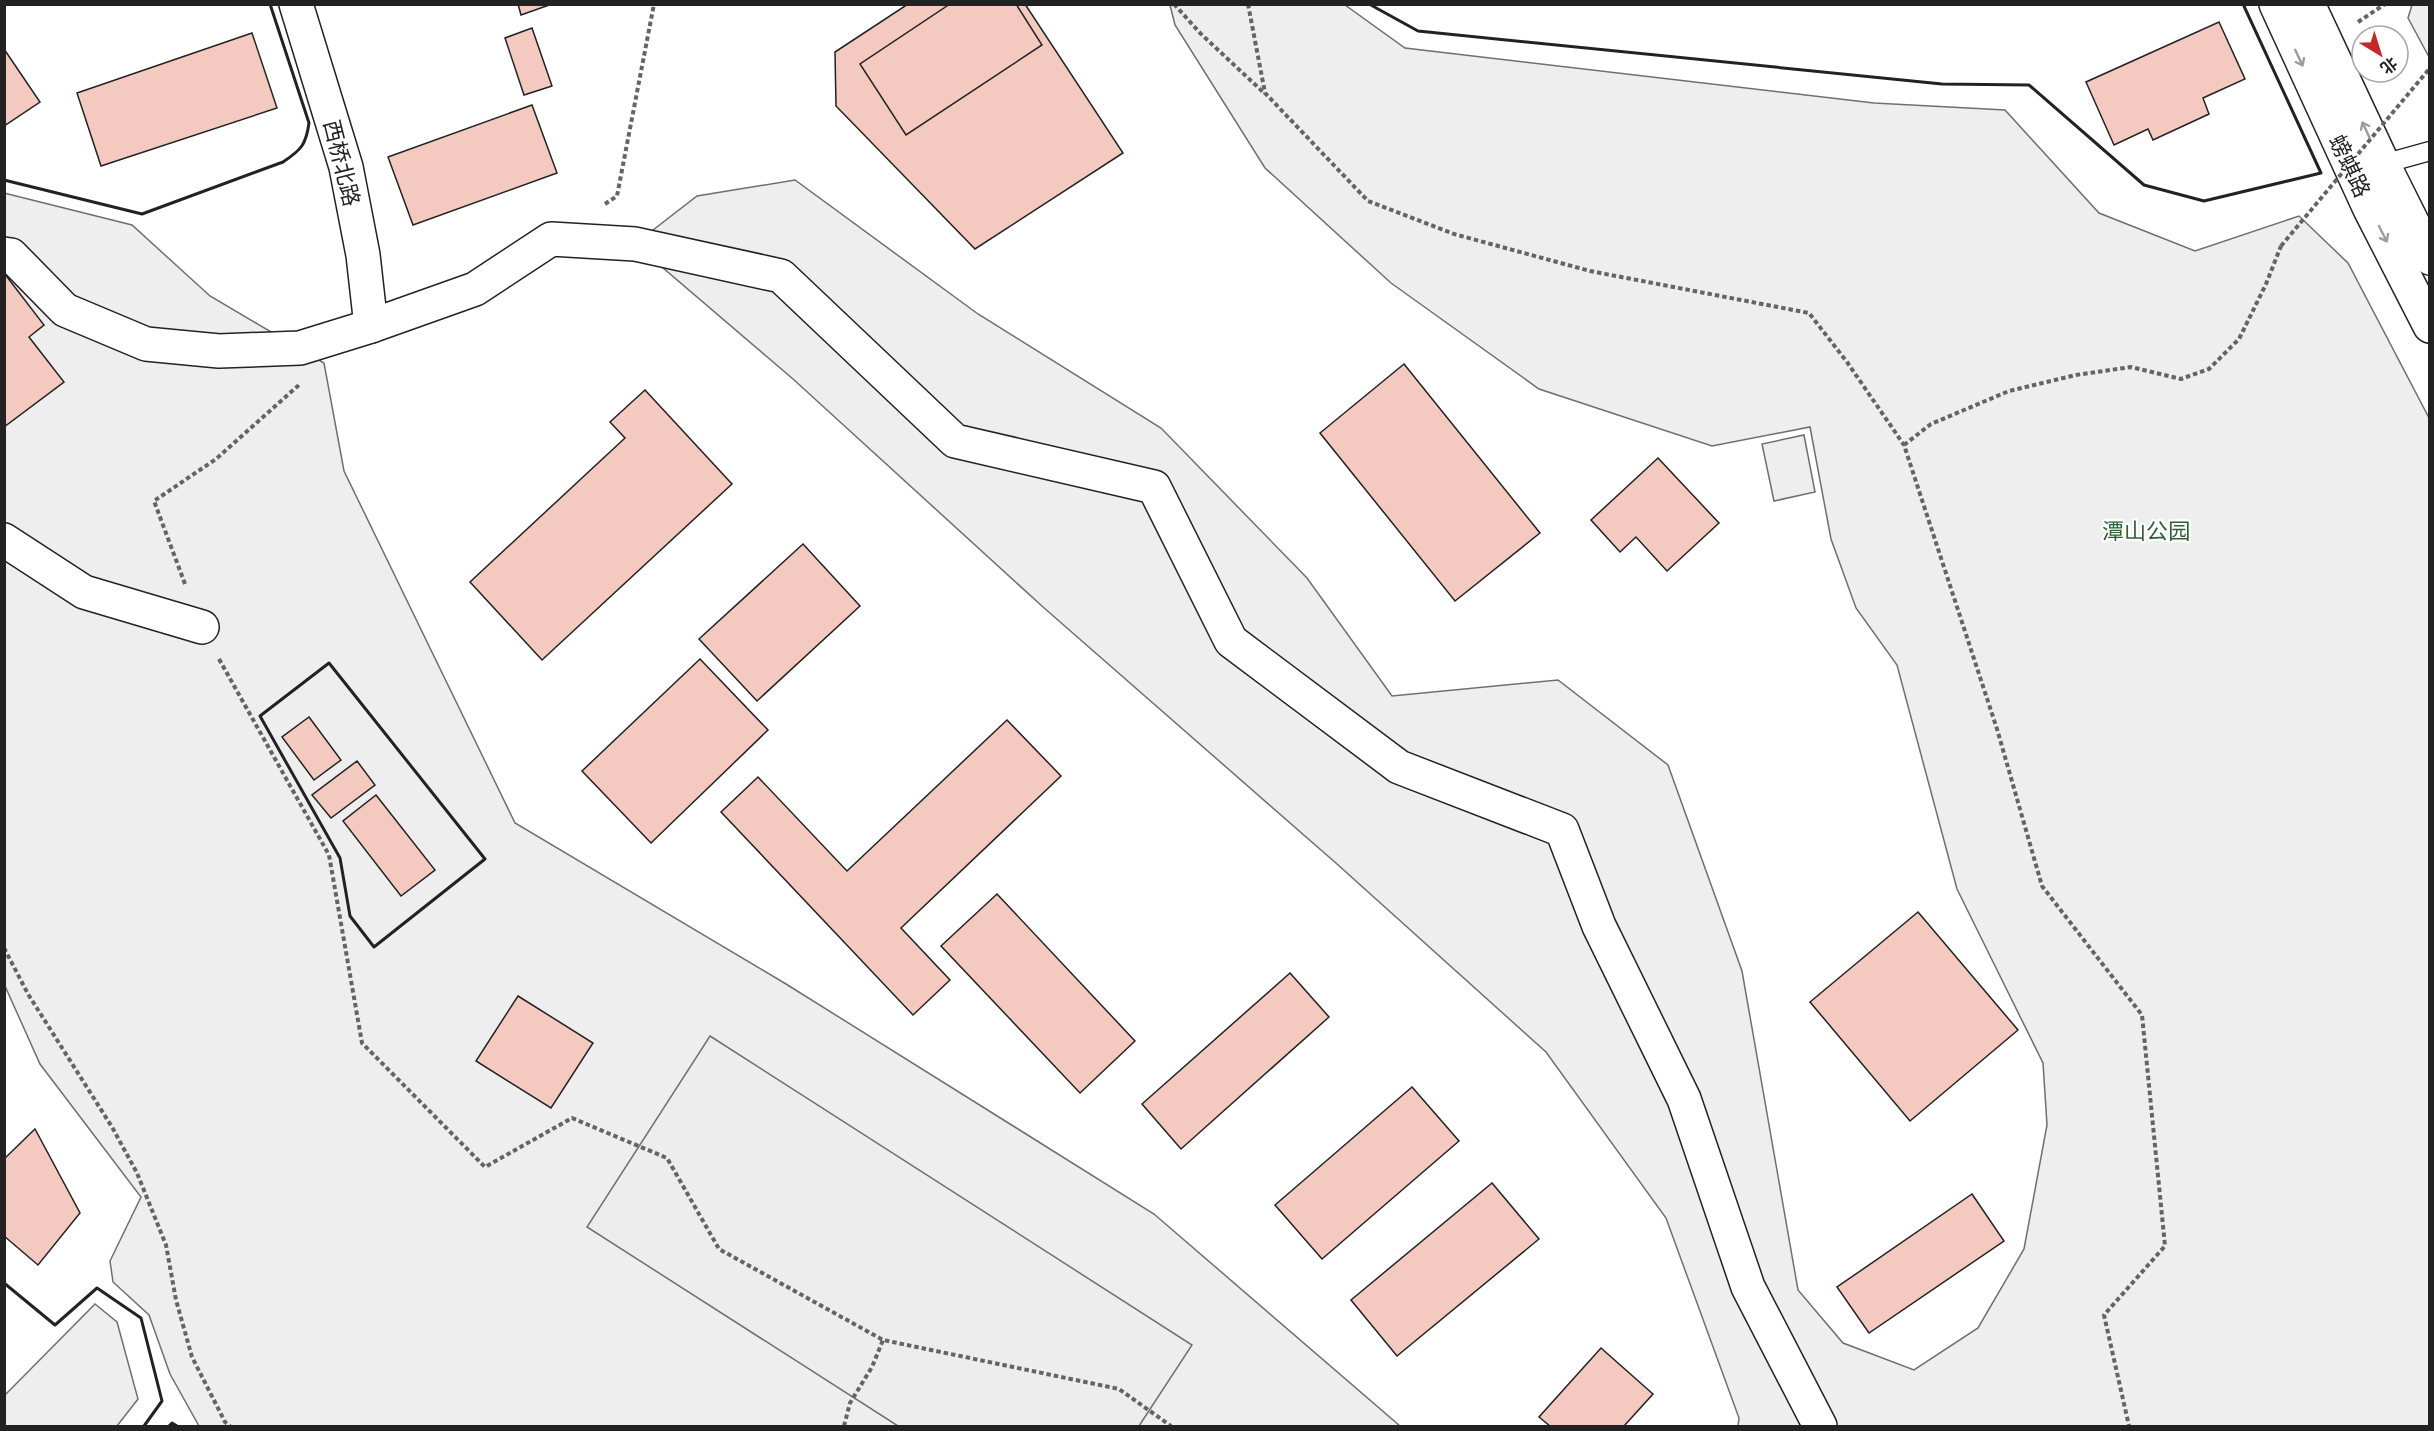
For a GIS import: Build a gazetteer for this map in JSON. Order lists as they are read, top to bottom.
{
  "streets": {
    "street": ["西桥北路", "螃蜞路"]
  },
  "parks": ["潭山公园"],
  "north": "bottom right"
}
